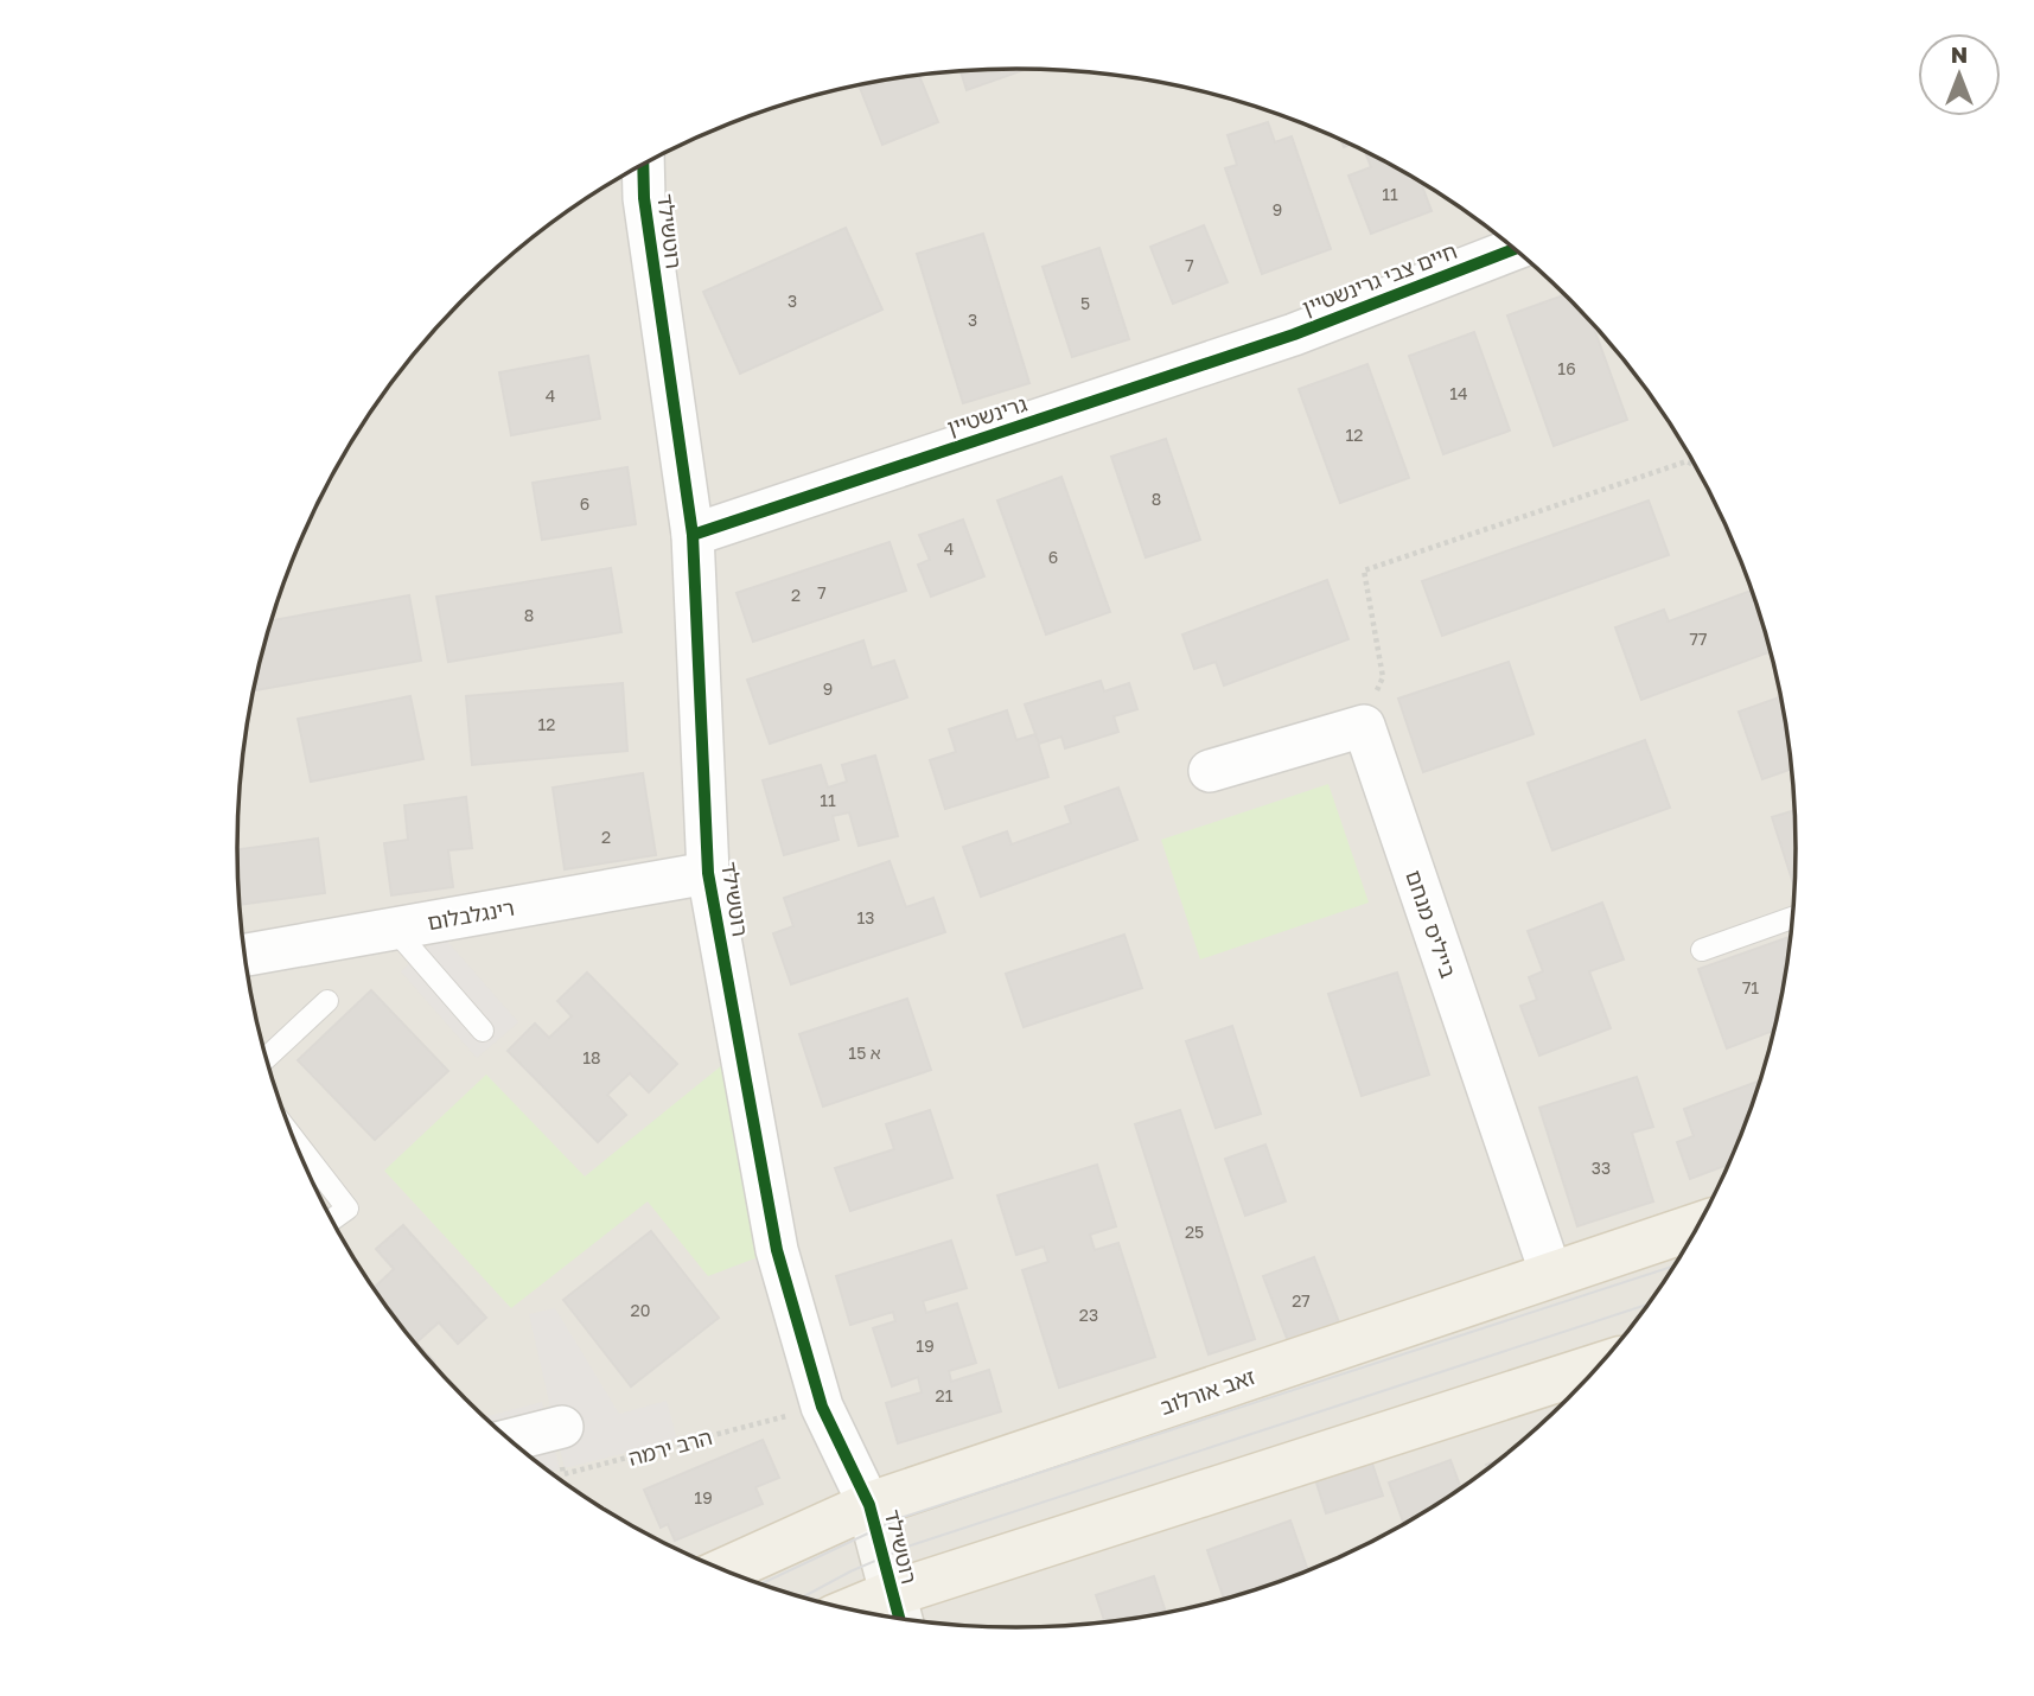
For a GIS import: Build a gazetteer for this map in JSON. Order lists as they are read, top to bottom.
{
  "streets": {
    "main road": ["זאב אורלוב"],
    "street": [
      "רוטשילד",
      "חיים צבי גרינשטיין",
      "גרינשטיין",
      "רינגלבלום",
      "בייליס מנחם"
    ],
    "path": ["הרב ירמה"]
  },
  "crossings": [
    ["רוטשילד", "גרינשטיין"],
    ["רוטשילד", "רינגלבלום"],
    ["רוטשילד", "זאב אורלוב"],
    ["רוטשילד", "הרב ירמה"],
    ["חיים צבי גרינשטיין", "גרינשטיין"],
    ["בייליס מנחם", "זאב אורלוב"]
  ],
  "house_numbers": [
    "11",
    "9",
    "7",
    "3",
    "5",
    "3",
    "16",
    "14",
    "4",
    "12",
    "8",
    "6",
    "4",
    "6",
    "7",
    "2",
    "8",
    "77",
    "9",
    "12",
    "11",
    "2",
    "13",
    "71",
    "15 א",
    "18",
    "33",
    "25",
    "27",
    "20",
    "23",
    "19",
    "21",
    "19"
  ],
  "north": "top"
}
